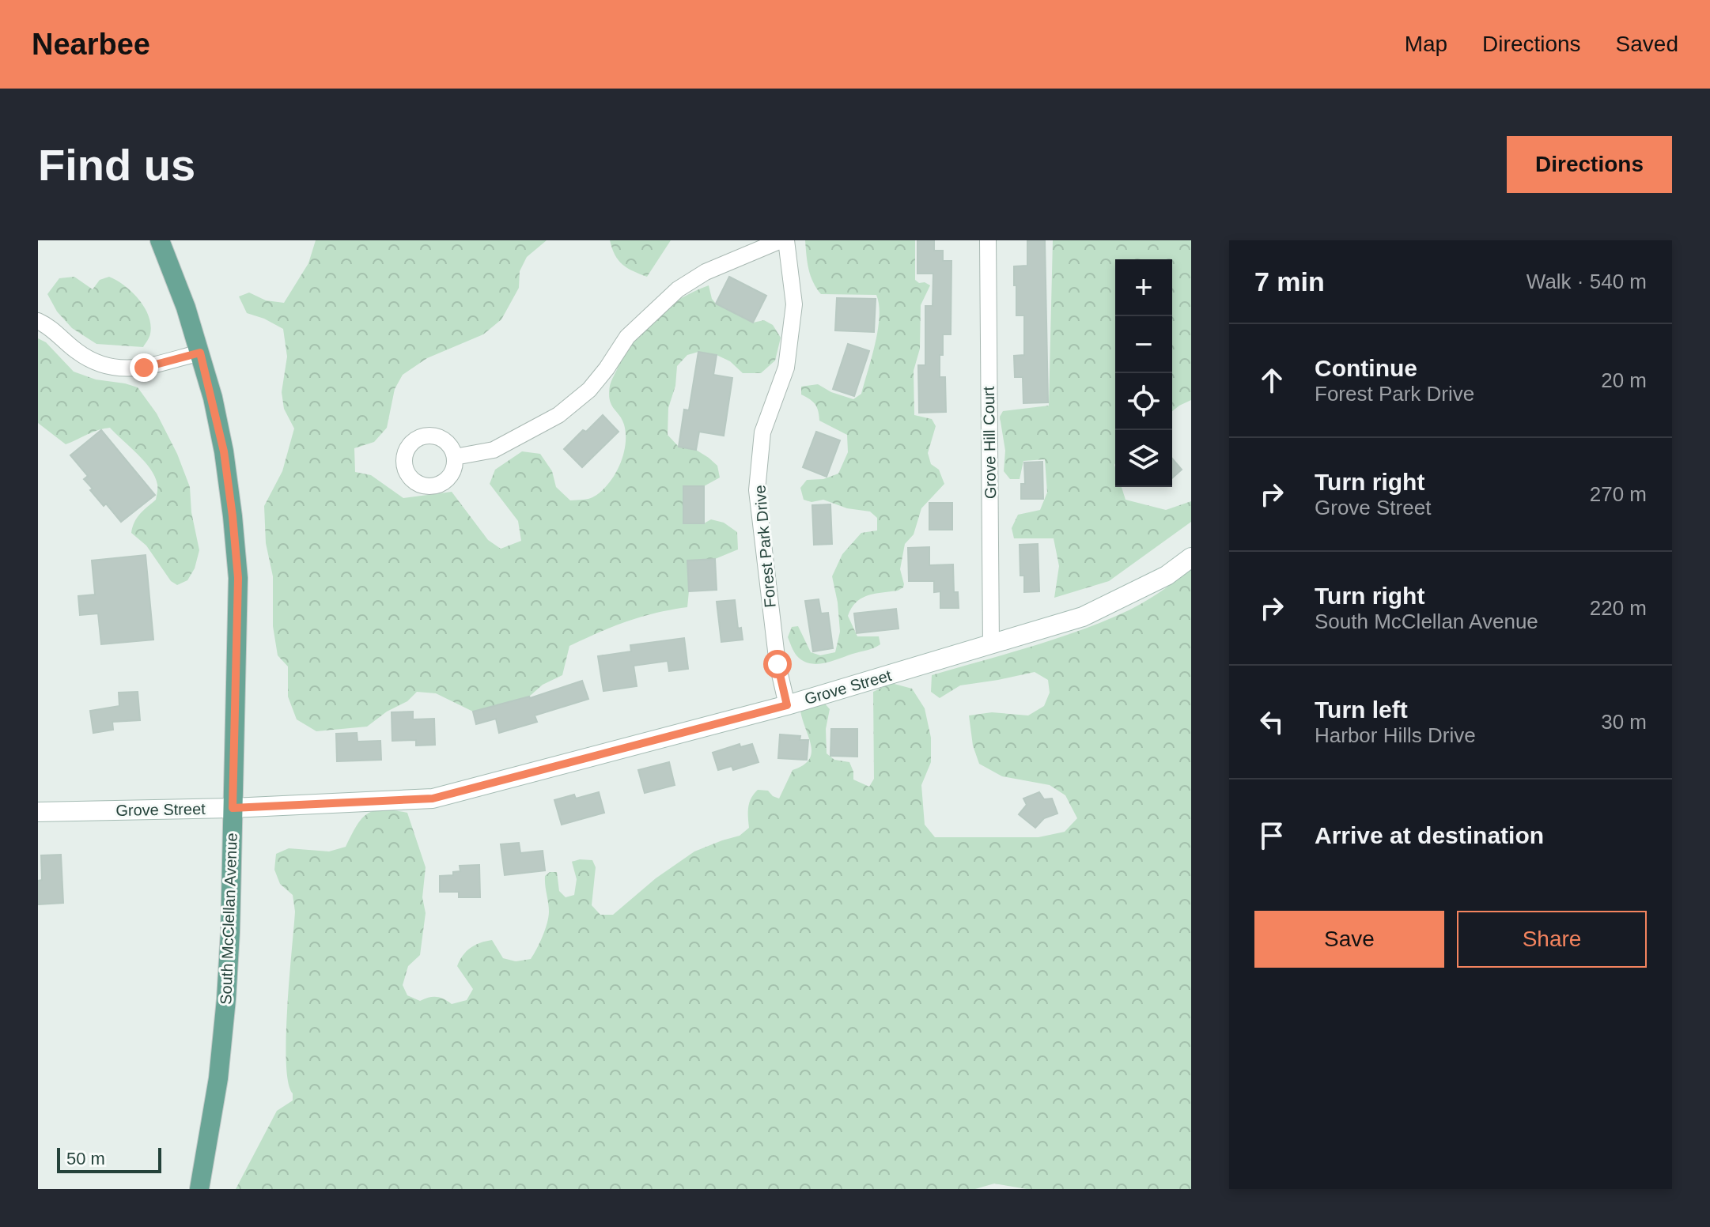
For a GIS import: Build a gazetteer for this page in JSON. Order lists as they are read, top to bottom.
{
  "streets": {
    "main road": ["Grove Street", "South McClellan Avenue"],
    "street": ["Grove Hill Court", "Forest Park Drive"]
  },
  "crossings": [
    ["Grove Hill Court", "Grove Street"],
    ["Forest Park Drive", "Grove Street"],
    ["Grove Street", "South McClellan Avenue"]
  ],
  "scale_bar": "50 m",
  "page": {
    "header": "Nearbee",
    "nav": ["Map", "Directions", "Saved"],
    "buttons": [
      "Directions",
      ["Save", "Share"]
    ],
    "title": "Find us",
    "heading": ["7 min", "Walk · 540 m"],
    "map_buttons": ["+", "−"],
    "list": [
      ["Continue", "Forest Park Drive", "20 m"],
      ["Turn right", "Grove Street", "270 m"],
      ["Turn right", "South McClellan Avenue", "220 m"],
      ["Turn left", "Harbor Hills Drive", "30 m"],
      "Arrive at destination"
    ],
    "scale": "50 m"
  }
}
